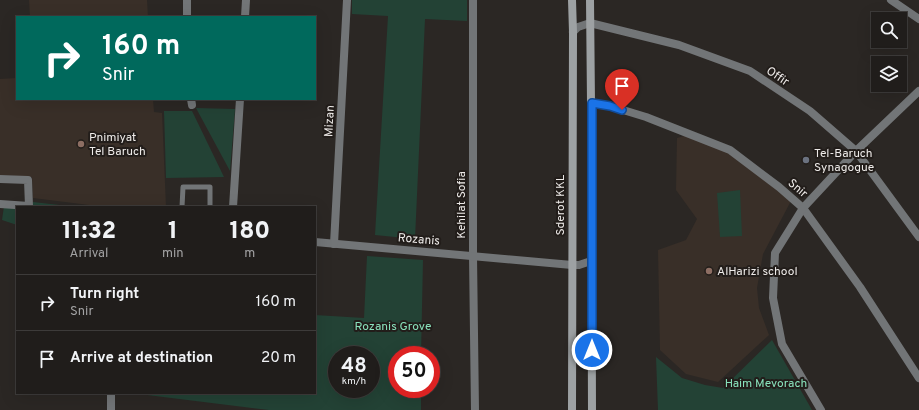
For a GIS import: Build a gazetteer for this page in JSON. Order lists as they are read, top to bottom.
{
  "streets": {
    "main road": ["Sderot KKL"],
    "street": [
      "Offir",
      "Mizan",
      "Snir",
      "Kehilat Sofia",
      "Rozanis"
    ]
  },
  "crossings": [
    ["Mizan", "Rozanis"],
    ["Kehilat Sofia", "Rozanis"],
    ["Sderot KKL", "Rozanis"]
  ],
  "parks": ["Rozanis Grove", "Haim Mevorach"],
  "places": ["Pnimiyat Tel Baruch", "Tel-Baruch Synagogue", "AlHarizi school"],
  "page": {
    "turn": ["160 m", "Snir"],
    "eta": [
      "11:32",
      "Arrival",
      "1",
      "min",
      "180",
      "m"
    ],
    "list": [
      {
        "name": "Turn right",
        "note": "Snir",
        "value": "160 m"
      },
      {
        "name": "Arrive at destination",
        "value": "20 m"
      }
    ],
    "speed": "48 km/h",
    "limit": "50"
  }
}
